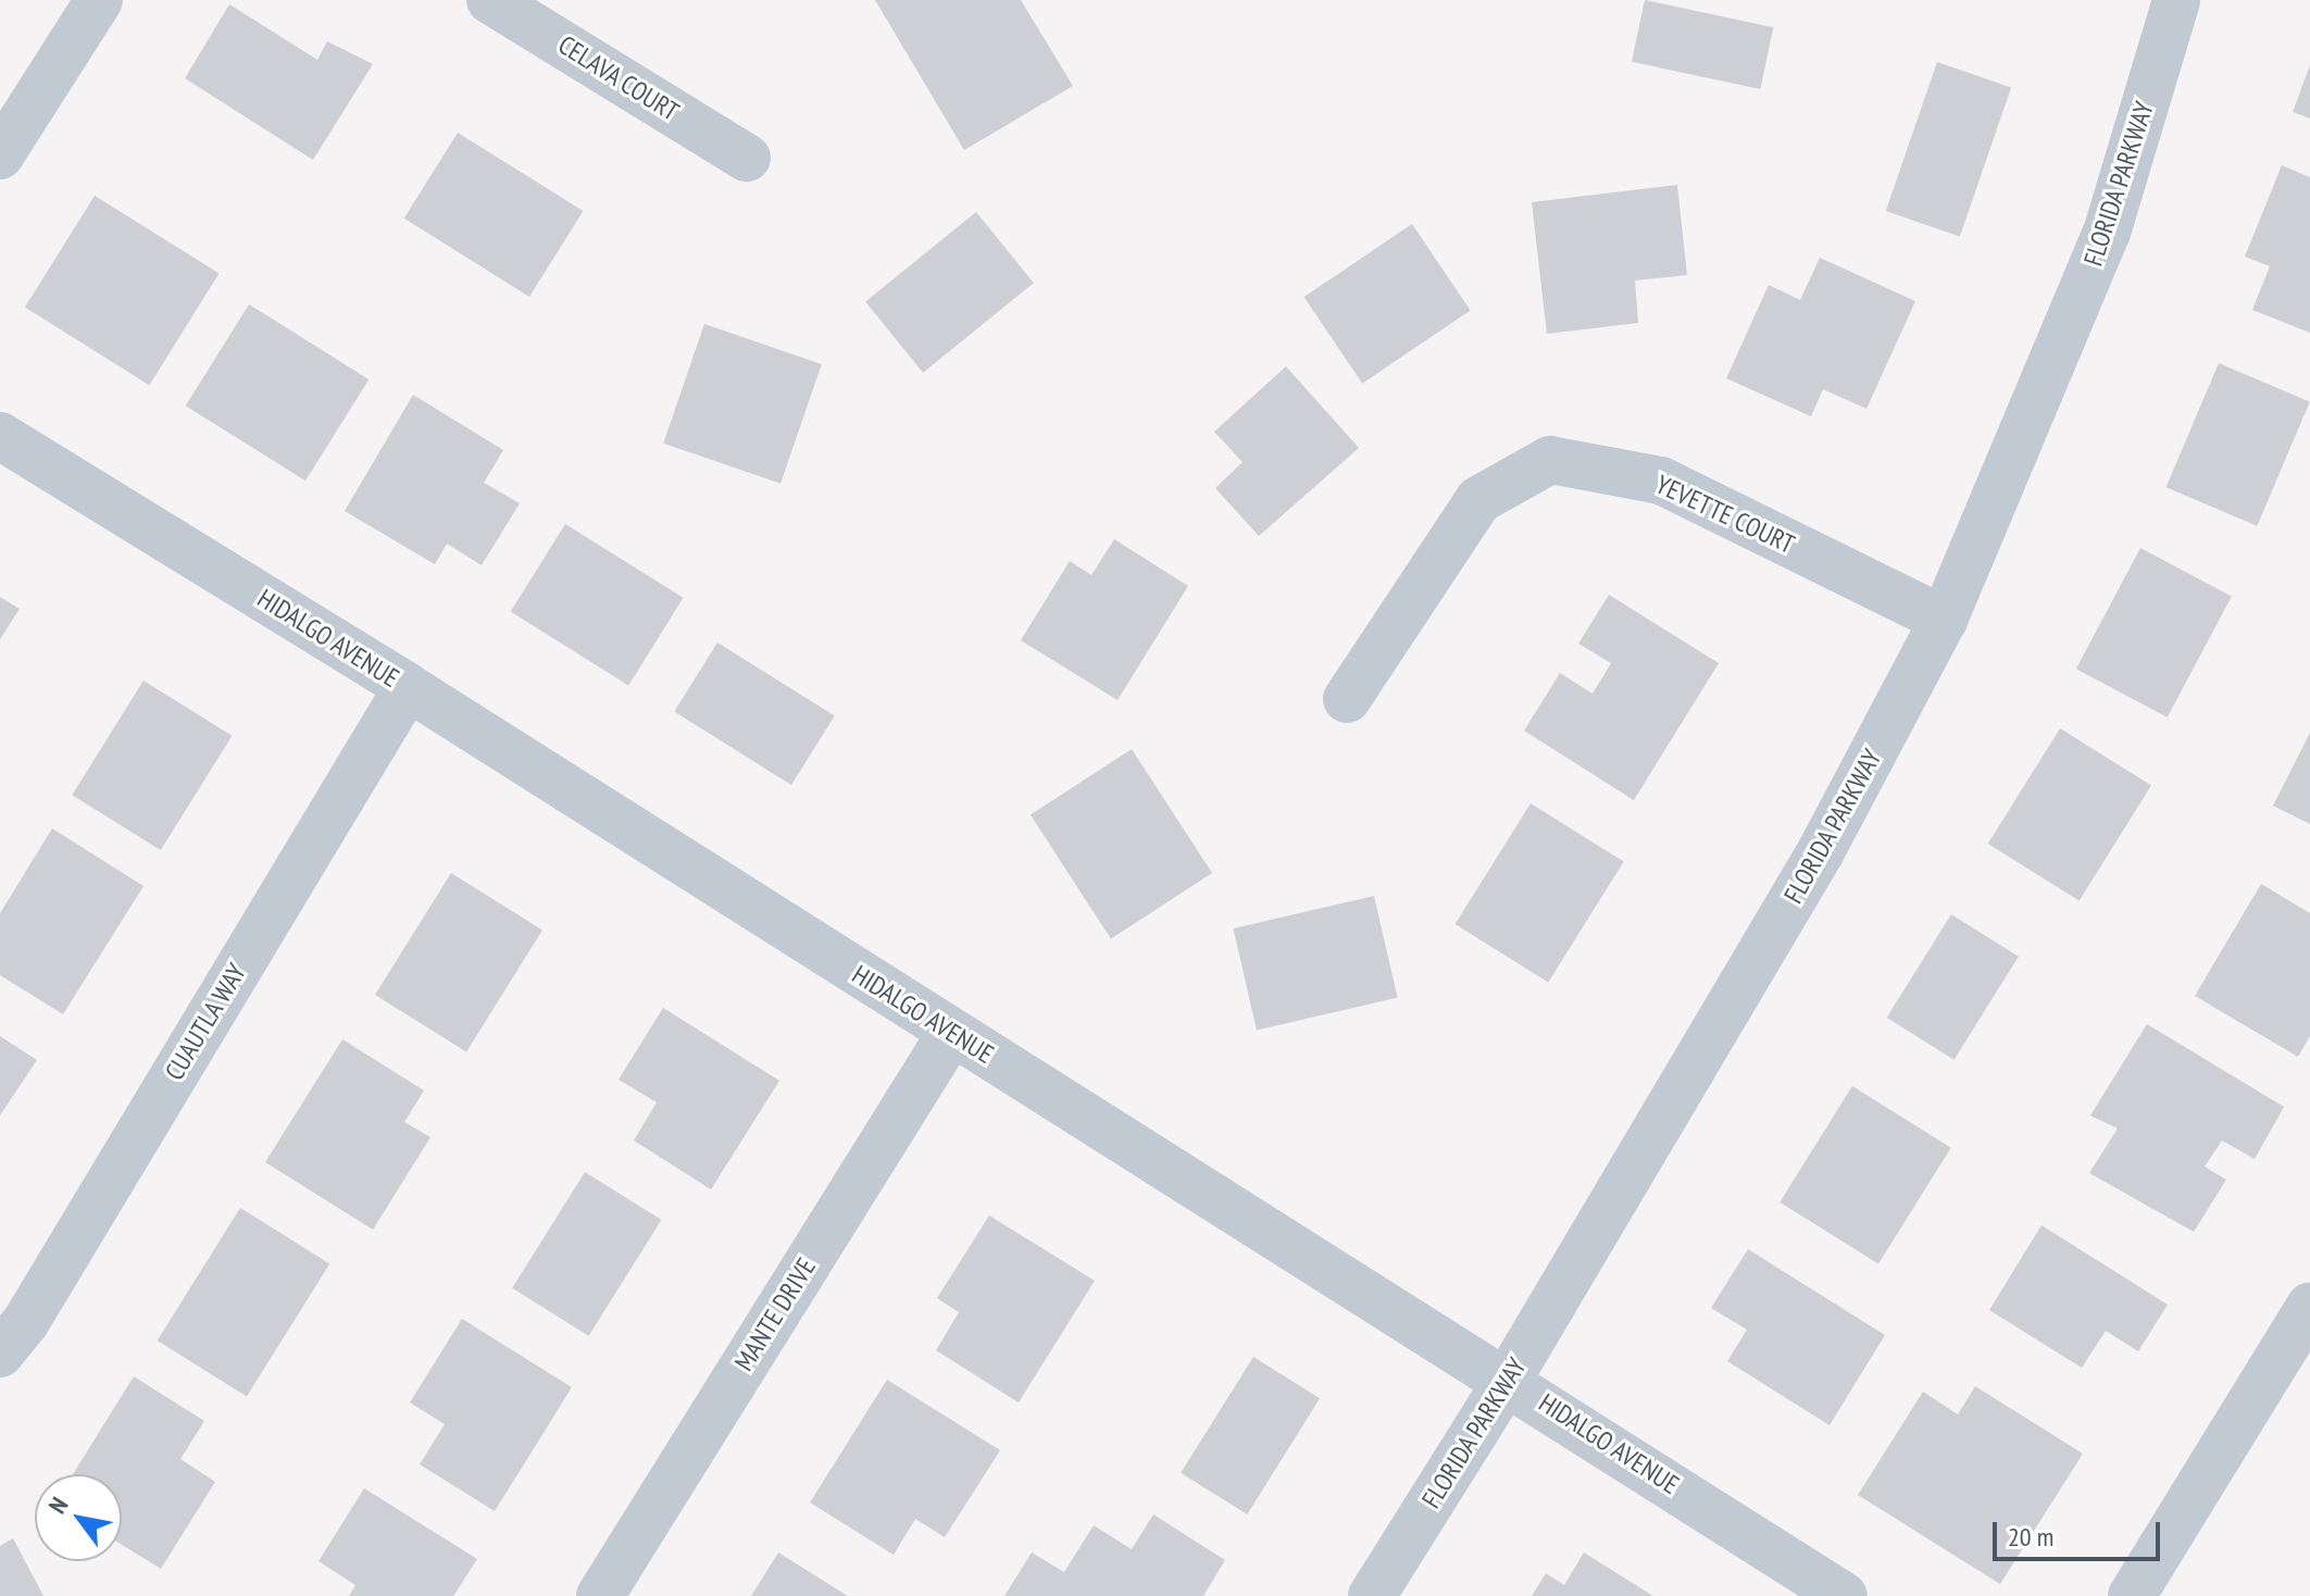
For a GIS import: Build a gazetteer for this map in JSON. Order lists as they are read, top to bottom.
{
  "streets": {
    "street": [
      "CELAVA COURT",
      "FLORIDA PARKWAY",
      "YEVETTE COURT",
      "HIDALGO AVENUE",
      "CUAUTLA WAY",
      "MANTE DRIVE"
    ]
  },
  "crossings": [
    ["FLORIDA PARKWAY", "YEVETTE COURT"],
    ["FLORIDA PARKWAY", "HIDALGO AVENUE"],
    ["HIDALGO AVENUE", "CUAUTLA WAY"],
    ["HIDALGO AVENUE", "MANTE DRIVE"]
  ],
  "scale_bar": "20 m",
  "north": "top left"
}
